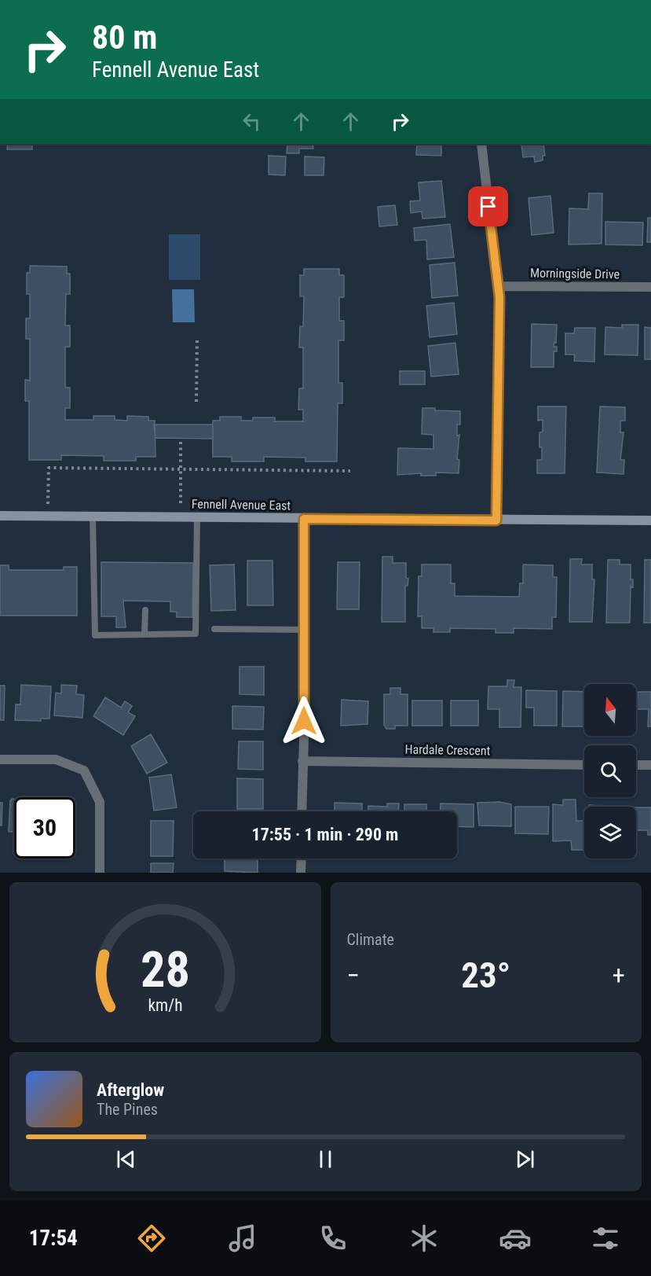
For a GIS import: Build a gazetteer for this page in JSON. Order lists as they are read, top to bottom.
{
  "streets": {
    "main road": ["Fennell Avenue East"],
    "street": ["Morningside Drive", "Hardale Crescent"]
  },
  "north": "top",
  "page": {
    "turn": ["80 m", "Fennell Avenue East"],
    "limit": "30",
    "trip": "17:55 · 1 min · 290 m",
    "tile": "Climate",
    "heat": ["−", "23°", "+"],
    "song": ["Afterglow", "The Pines"],
    "tabs": "17:54",
    "gauge": ["28", "km/h"]
  }
}
